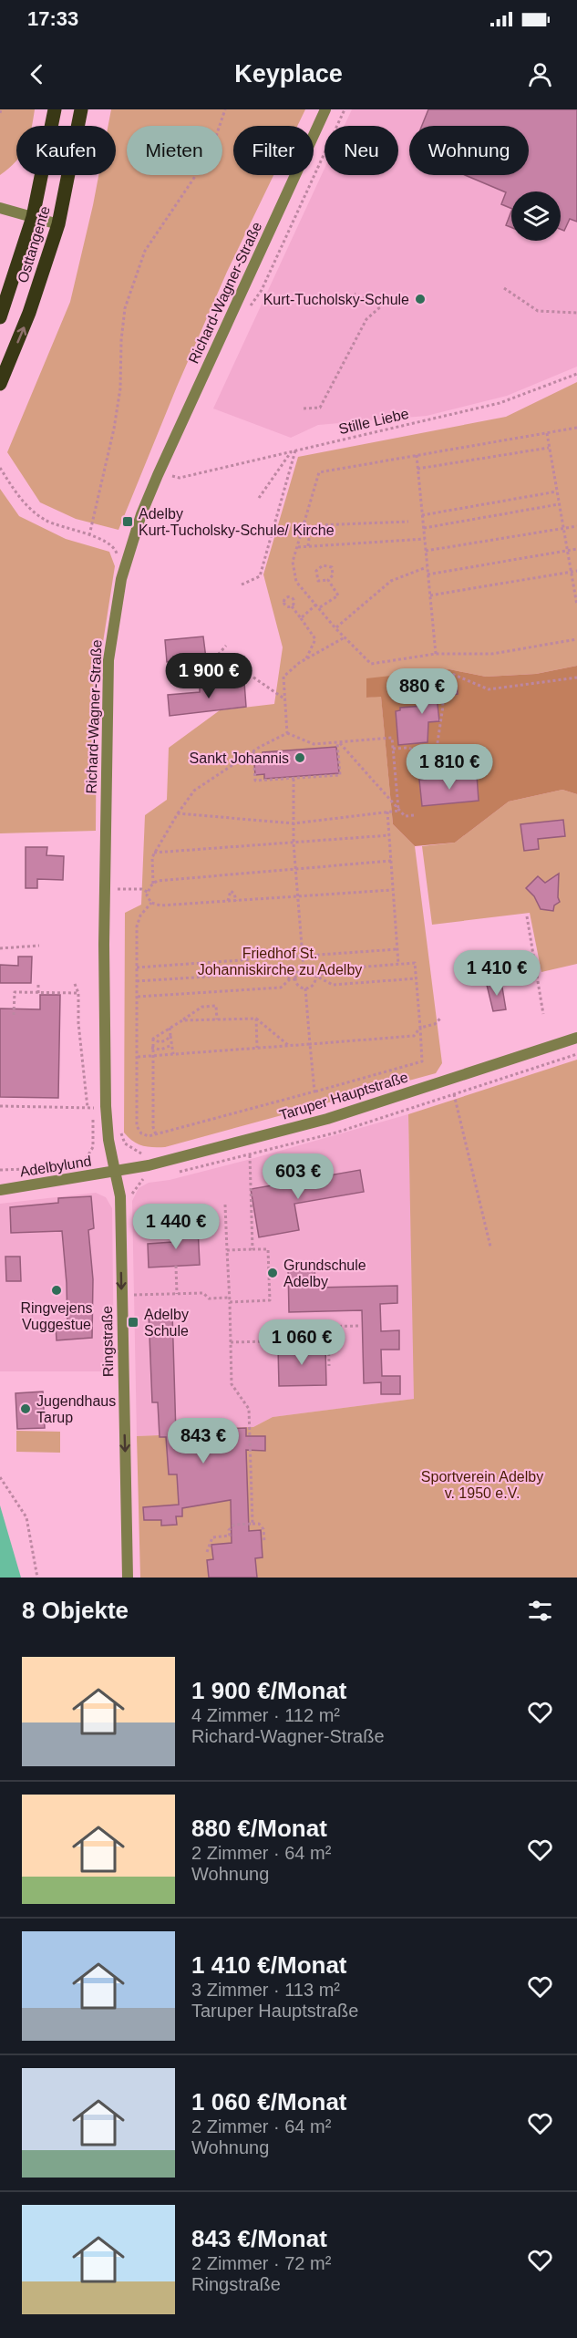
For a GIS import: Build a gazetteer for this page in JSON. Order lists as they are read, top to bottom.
{
  "streets": {
    "main road": ["Osttangente"],
    "street": [
      "Richard-Wagner-Straße",
      "Taruper Hauptstraße",
      "Adelbylund",
      "Ringstraße"
    ],
    "path": ["Stille Liebe"]
  },
  "crossings": [
    ["Richard-Wagner-Straße", "Taruper Hauptstraße"],
    ["Richard-Wagner-Straße", "Adelbylund"],
    ["Richard-Wagner-Straße", "Ringstraße"],
    ["Taruper Hauptstraße", "Adelbylund"],
    ["Taruper Hauptstraße", "Ringstraße"],
    ["Adelbylund", "Ringstraße"]
  ],
  "one_way": ["Ringstraße"],
  "parks": ["Friedhof St. Johanniskirche zu Adelby", "Sportverein Adelby v. 1950 e.V."],
  "places": {
    "other": [
      "Kurt-Tucholsky-Schule",
      "Sankt Johannis",
      "Grundschule Adelby",
      "Ringvejens Vuggestue",
      "Jugendhaus Tarup"
    ],
    "transit": ["Adelby Kurt-Tucholsky-Schule/ Kirche", "Adelby Schule"]
  },
  "page": {
    "status": "17:33",
    "header": "Keyplace",
    "chip": [
      "Kaufen",
      "Mieten",
      "Filter",
      "Neu",
      "Wohnung"
    ],
    "price": [
      "1 900 €",
      "880 €",
      "1 810 €",
      "1 410 €",
      "603 €",
      "1 440 €",
      "1 060 €",
      "843 €"
    ],
    "heading": "8 Objekte",
    "list": [
      {
        "name": "1 900 €/Monat",
        "note": "4 Zimmer · 112 m² · Richard-Wagner-Straße"
      },
      {
        "name": "880 €/Monat",
        "note": "2 Zimmer · 64 m² · Wohnung"
      },
      {
        "name": "1 410 €/Monat",
        "note": "3 Zimmer · 113 m² · Taruper Hauptstraße"
      },
      {
        "name": "1 060 €/Monat",
        "note": "2 Zimmer · 64 m² · Wohnung"
      },
      {
        "name": "843 €/Monat",
        "note": "2 Zimmer · 72 m² · Ringstraße"
      }
    ]
  }
}
